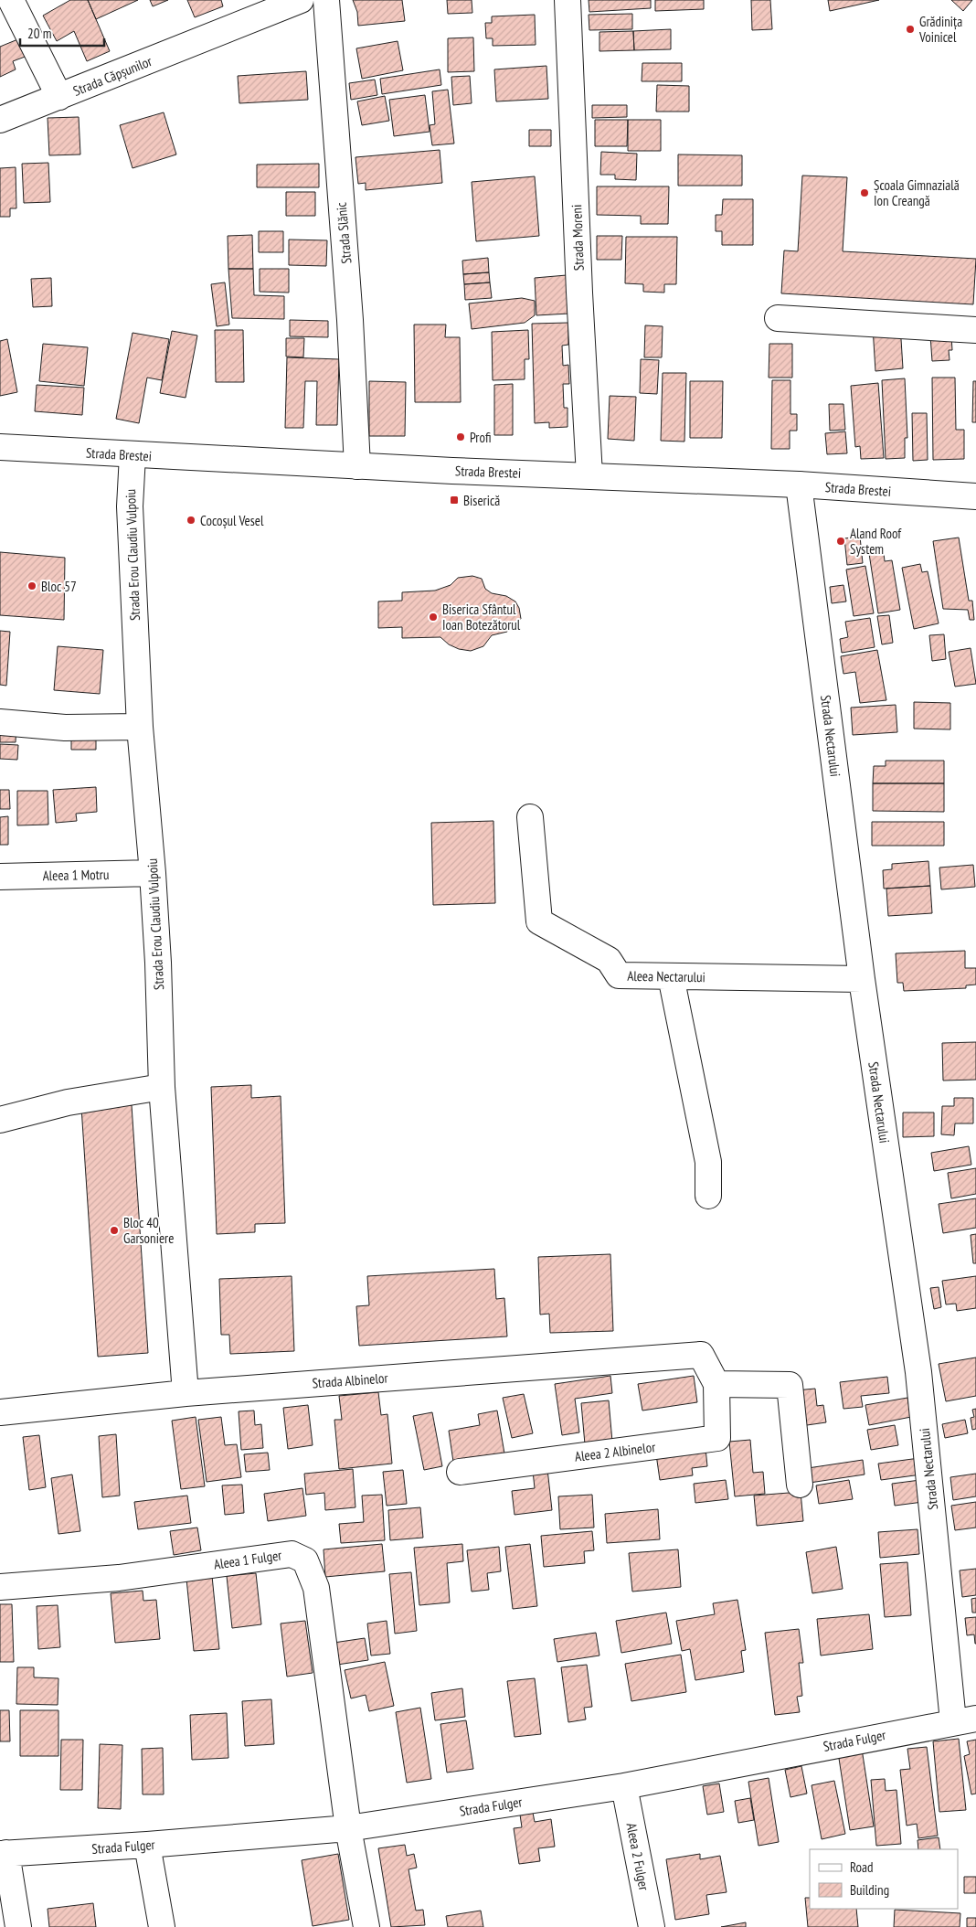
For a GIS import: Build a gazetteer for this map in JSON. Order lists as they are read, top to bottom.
{
  "streets": {
    "street": [
      "Strada Căpșunilor",
      "Strada Slănic",
      "Strada Moreni",
      "Strada Brestei",
      "Strada Erou Claudiu Vulpoiu",
      "Strada Nectarului",
      "Aleea 1 Motru",
      "Aleea Nectarului",
      "Strada Albinelor",
      "Aleea 2 Albinelor",
      "Aleea 1 Fulger",
      "Strada Fulger",
      "Aleea 2 Fulger"
    ]
  },
  "crossings": [
    ["Strada Slănic", "Strada Brestei"],
    ["Strada Moreni", "Strada Brestei"],
    ["Strada Brestei", "Strada Erou Claudiu Vulpoiu"],
    ["Strada Brestei", "Strada Nectarului"],
    ["Strada Erou Claudiu Vulpoiu", "Aleea 1 Motru"],
    ["Strada Erou Claudiu Vulpoiu", "Strada Albinelor"],
    ["Strada Nectarului", "Aleea Nectarului"],
    ["Strada Nectarului", "Strada Fulger"],
    ["Strada Albinelor", "Aleea 2 Albinelor"],
    ["Aleea 1 Fulger", "Strada Fulger"],
    ["Strada Fulger", "Aleea 2 Fulger"]
  ],
  "places": {
    "other": [
      "Grădinița Voinicel",
      "Școala Gimnazială Ion Creangă",
      "Profi",
      "Cocoșul Vesel",
      "Aland Roof System",
      "Bloc 57",
      "Biserica Sfântul Ioan Botezătorul",
      "Bloc 40 Garsoniere"
    ],
    "transit": ["Biserică"]
  },
  "legend": ["Road", "Building"],
  "scale_bar": "20 m"
}
